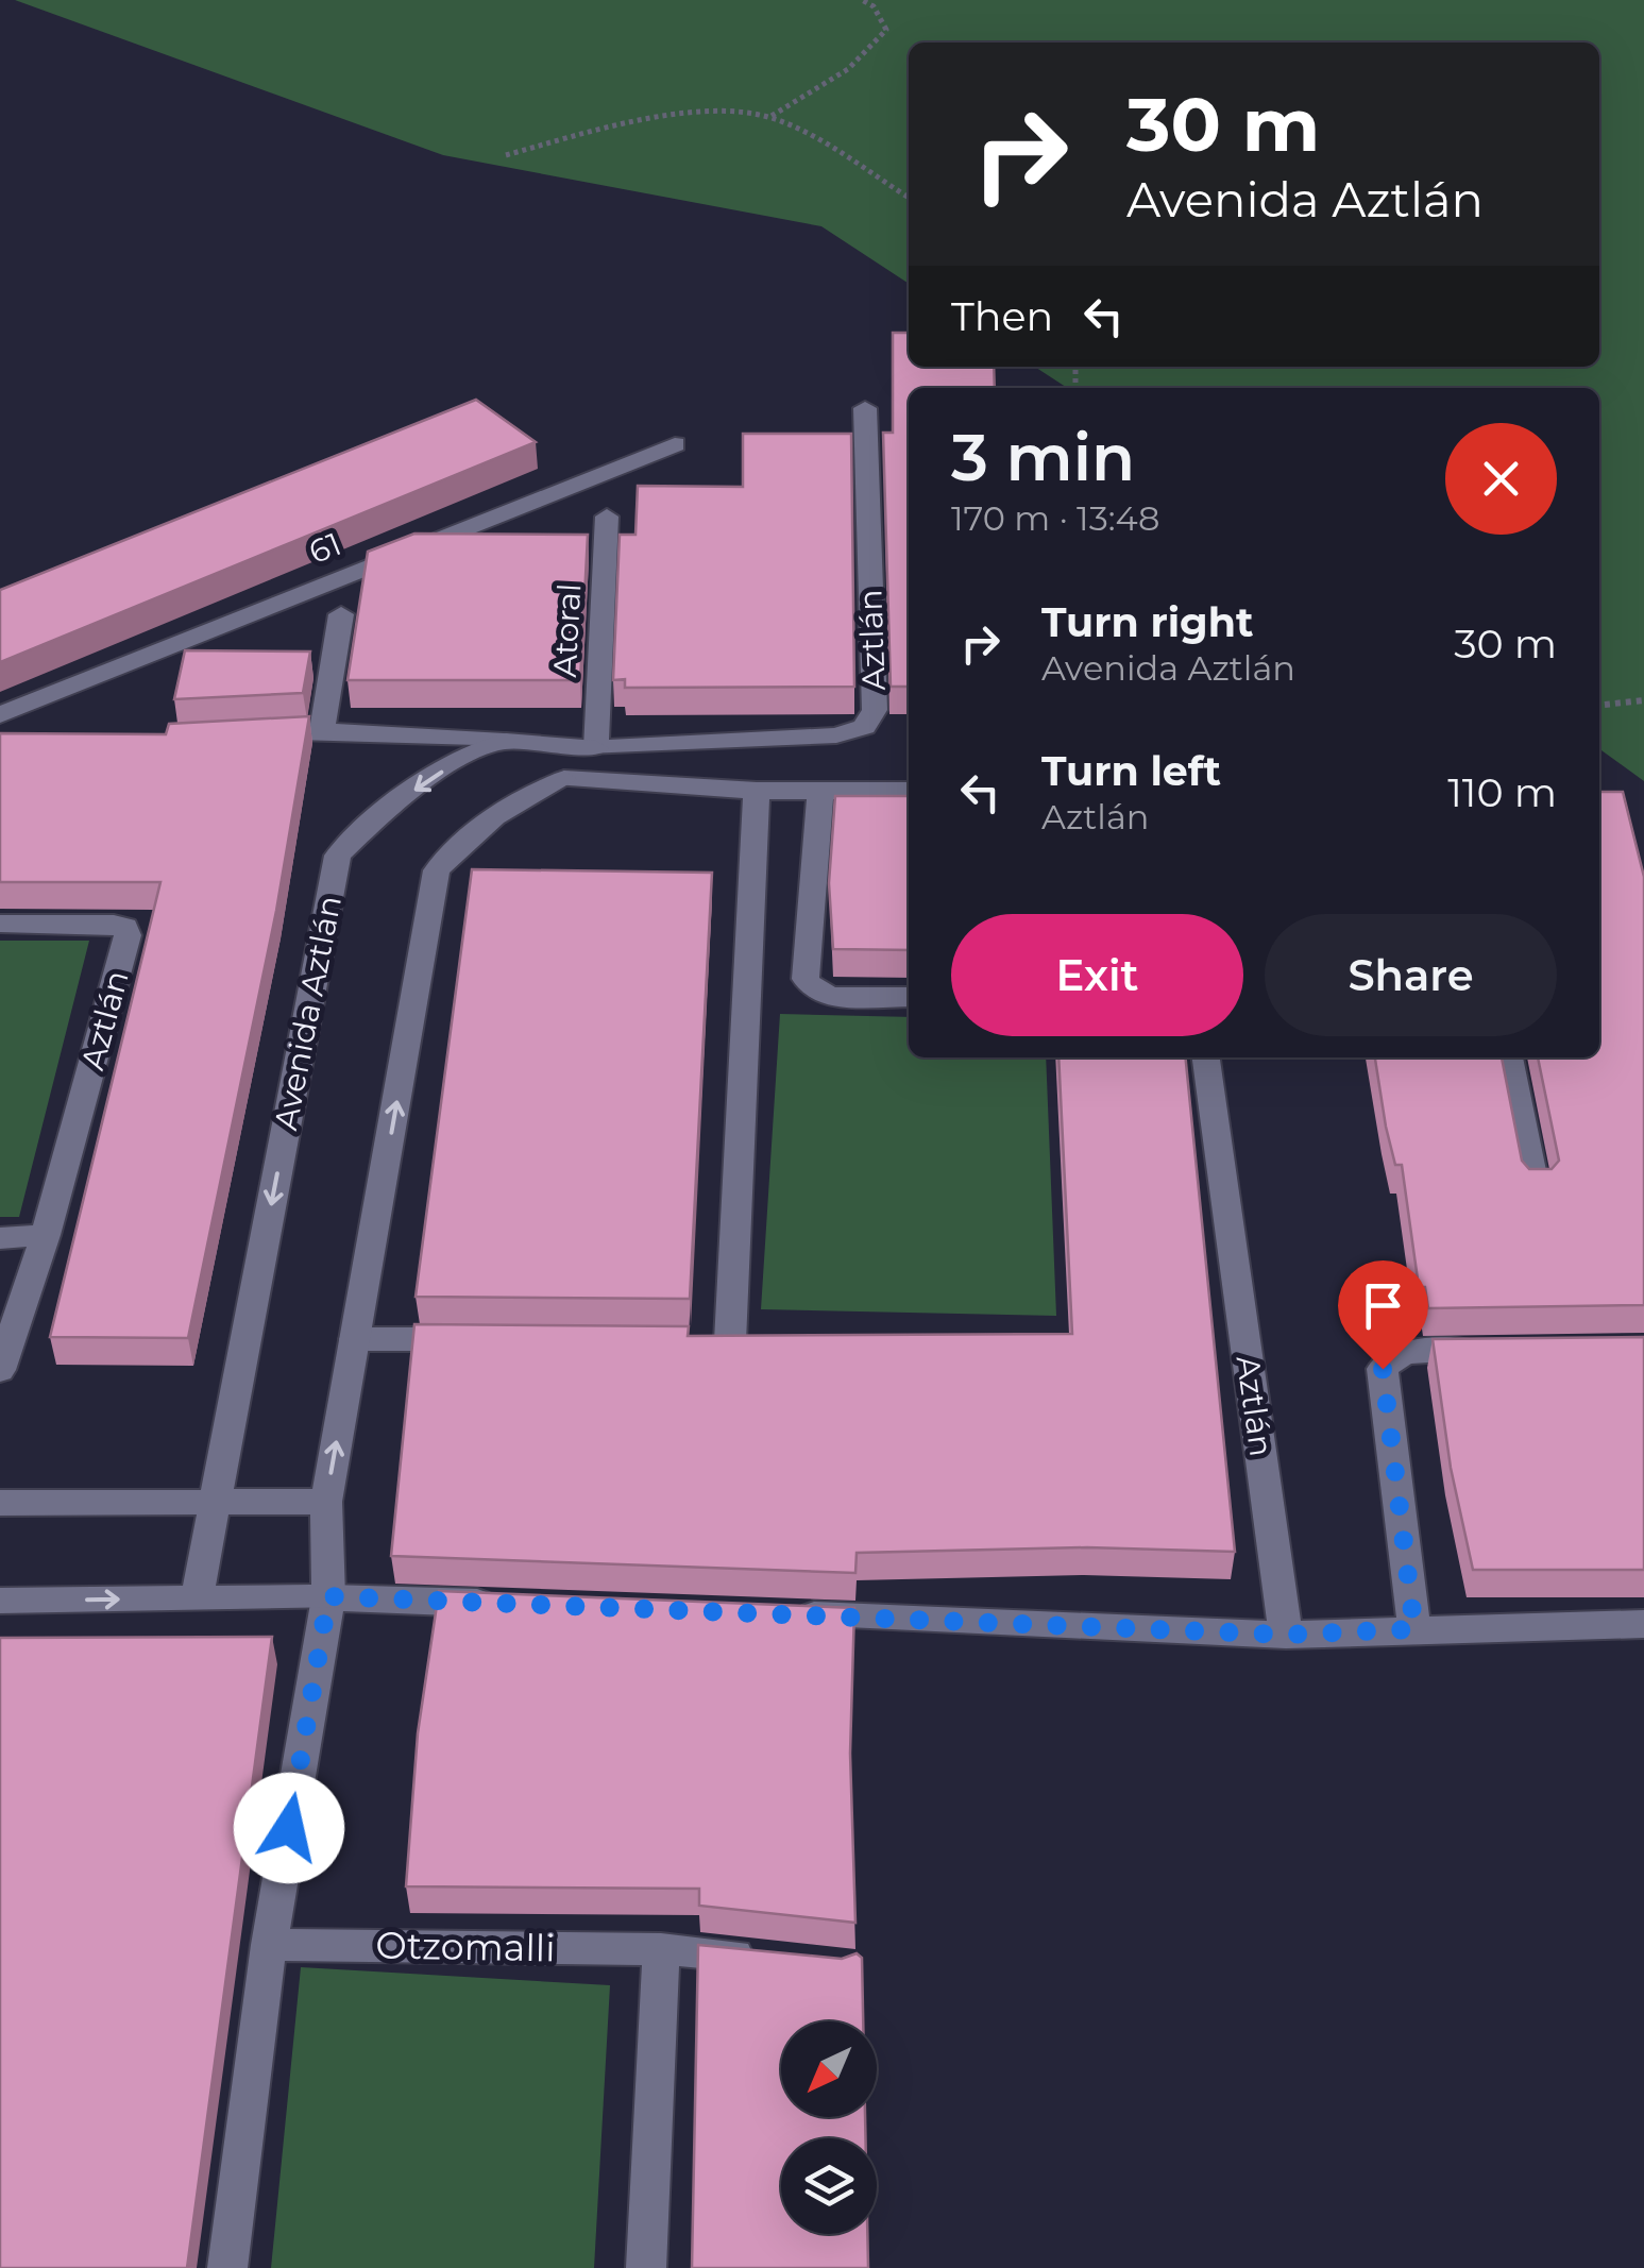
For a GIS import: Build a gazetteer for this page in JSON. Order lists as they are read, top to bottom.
{
  "streets": {
    "street": [
      "61",
      "Atoral",
      "Aztlán",
      "Avenida Aztlán",
      "Otzomalli"
    ]
  },
  "crossings": [
    ["Atoral", "Aztlán"],
    ["Atoral", "Avenida Aztlán"],
    ["Aztlán", "Avenida Aztlán"]
  ],
  "north": "bottom left",
  "page": {
    "turn": ["30 m", "Avenida Aztlán"],
    "then": "Then",
    "heading": ["3 min", "170 m · 13:48"],
    "list": [
      {
        "name": "Turn right",
        "note": "Avenida Aztlán",
        "value": "30 m"
      },
      {
        "name": "Turn left",
        "note": "Aztlán",
        "value": "110 m"
      }
    ],
    "buttons": ["Exit", "Share"]
  }
}
